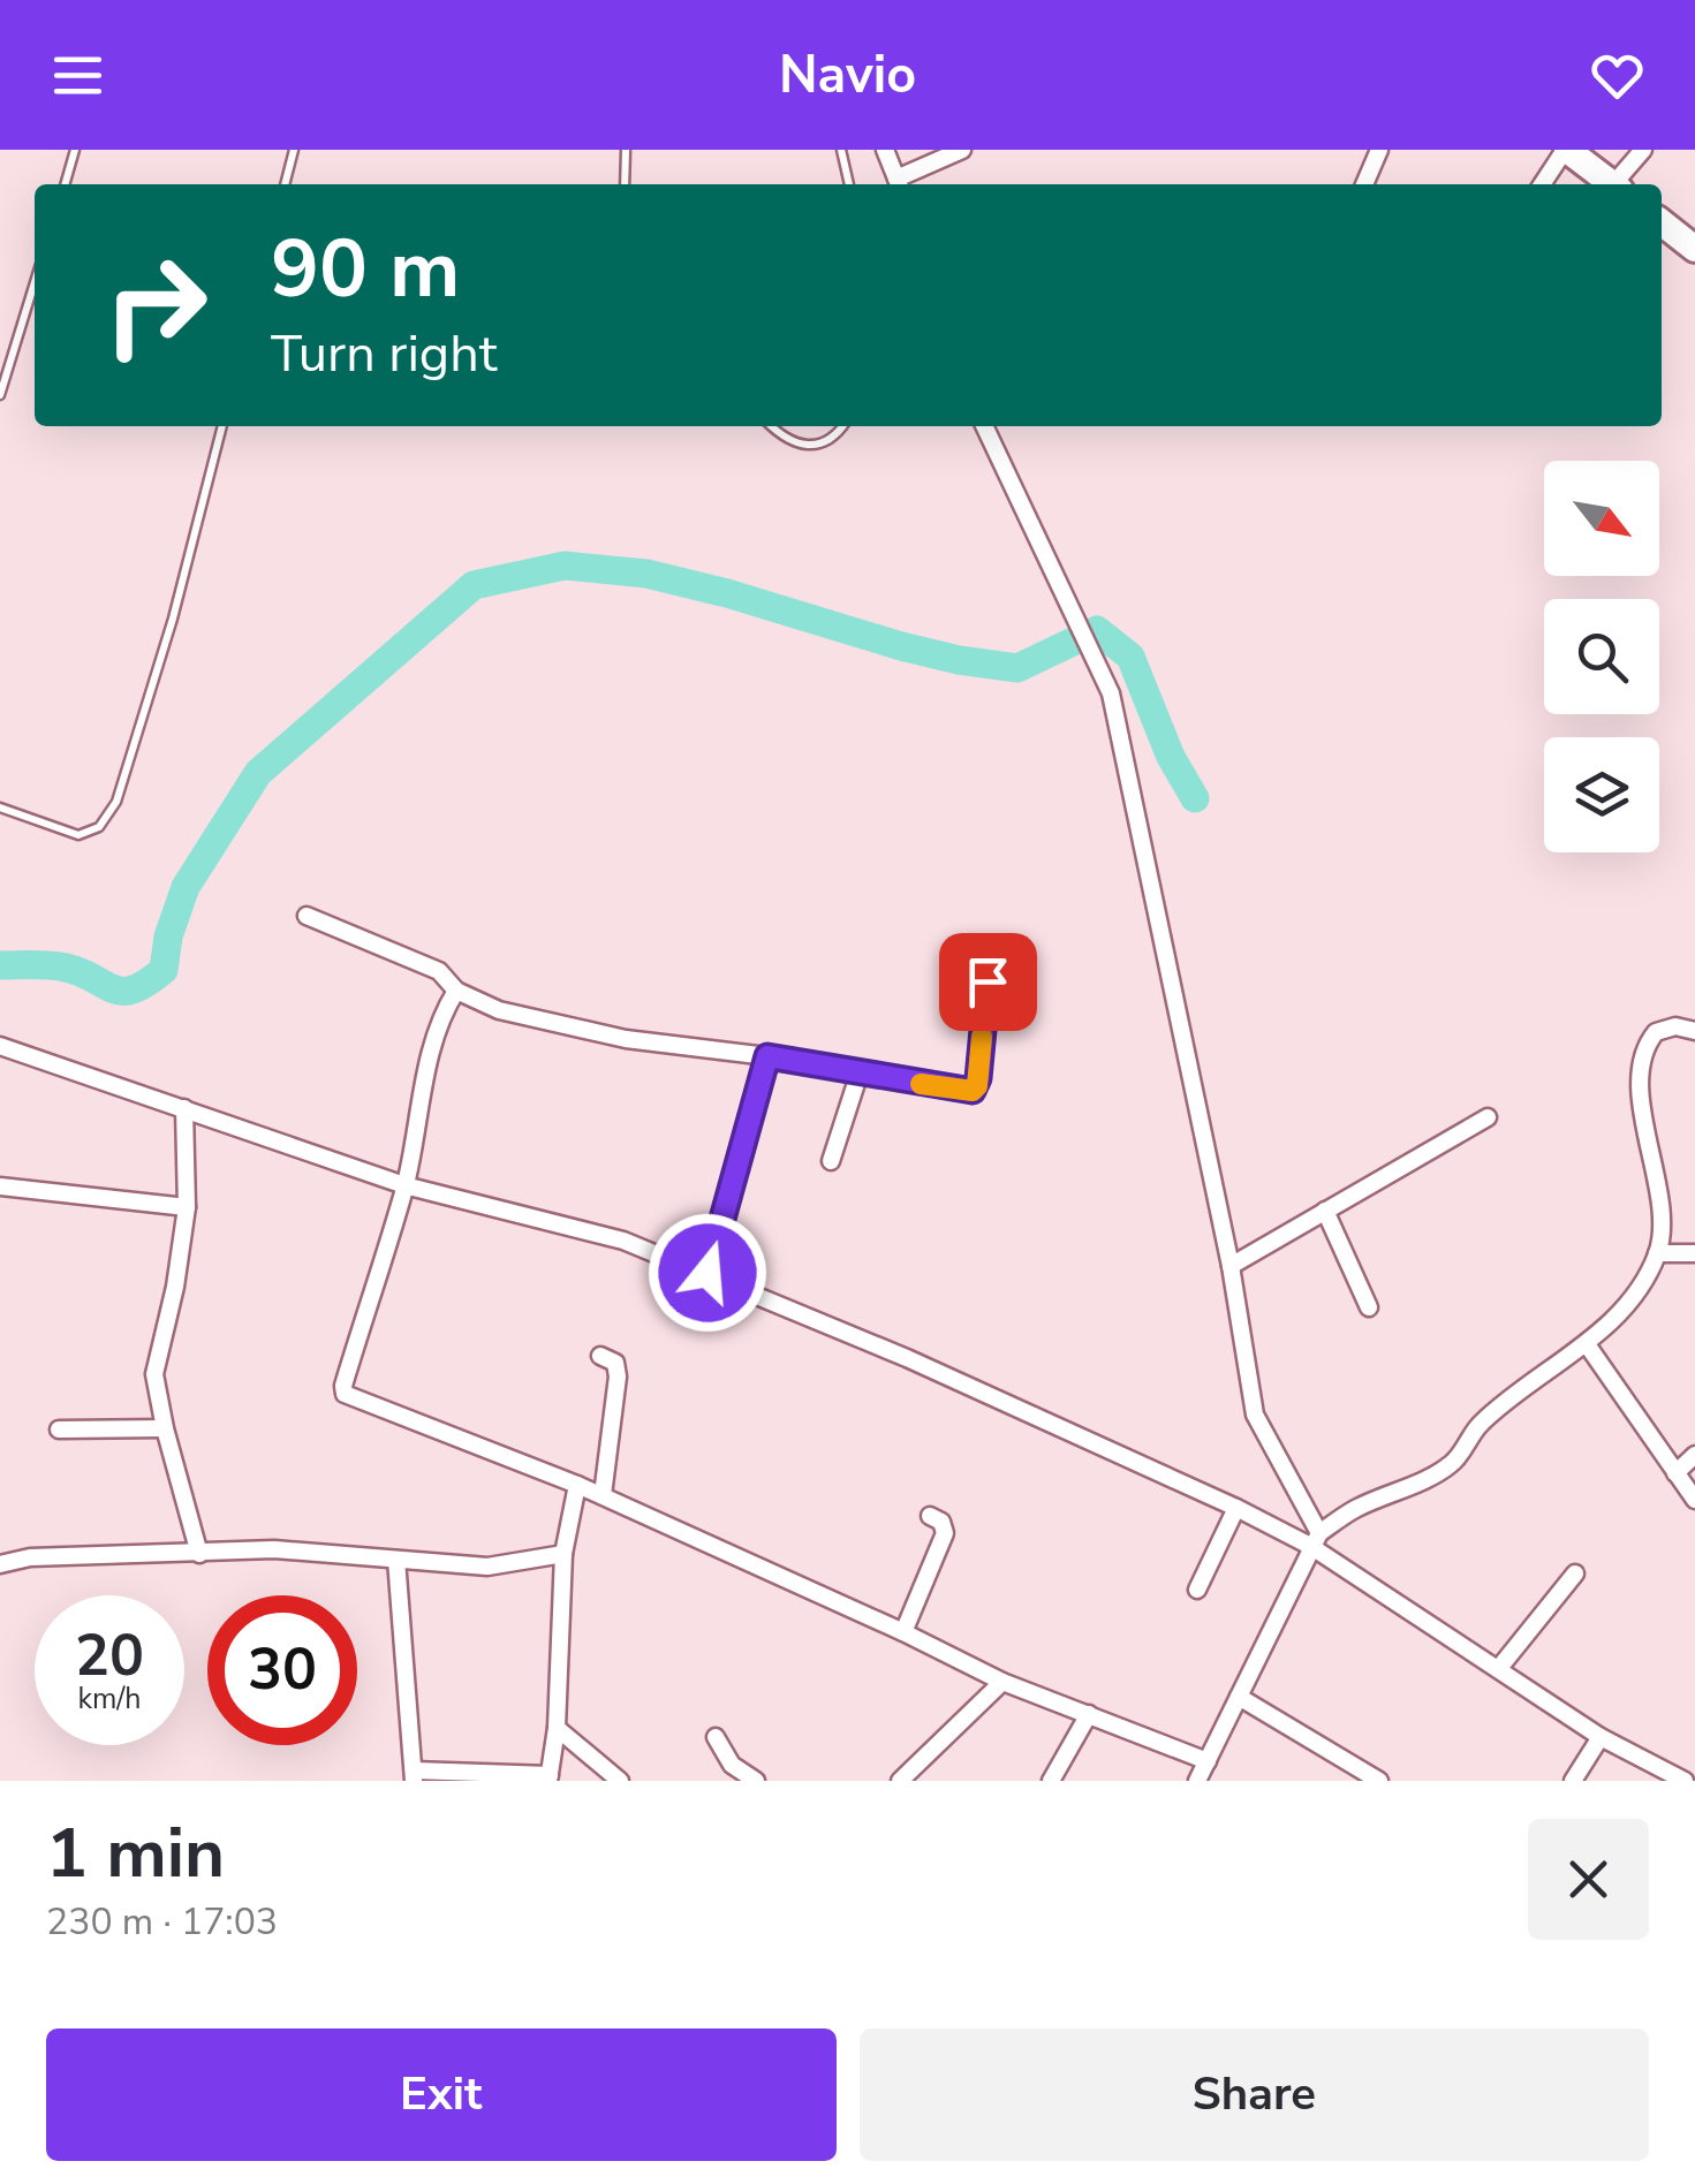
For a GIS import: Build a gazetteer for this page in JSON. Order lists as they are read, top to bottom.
{
  "north": "bottom right",
  "page": {
    "header": "Navio",
    "turn": ["90 m", "Turn right"],
    "speed": "20 km/h",
    "limit": "30",
    "heading": ["1 min", "230 m · 17:03"],
    "buttons": ["Exit", "Share"]
  }
}
